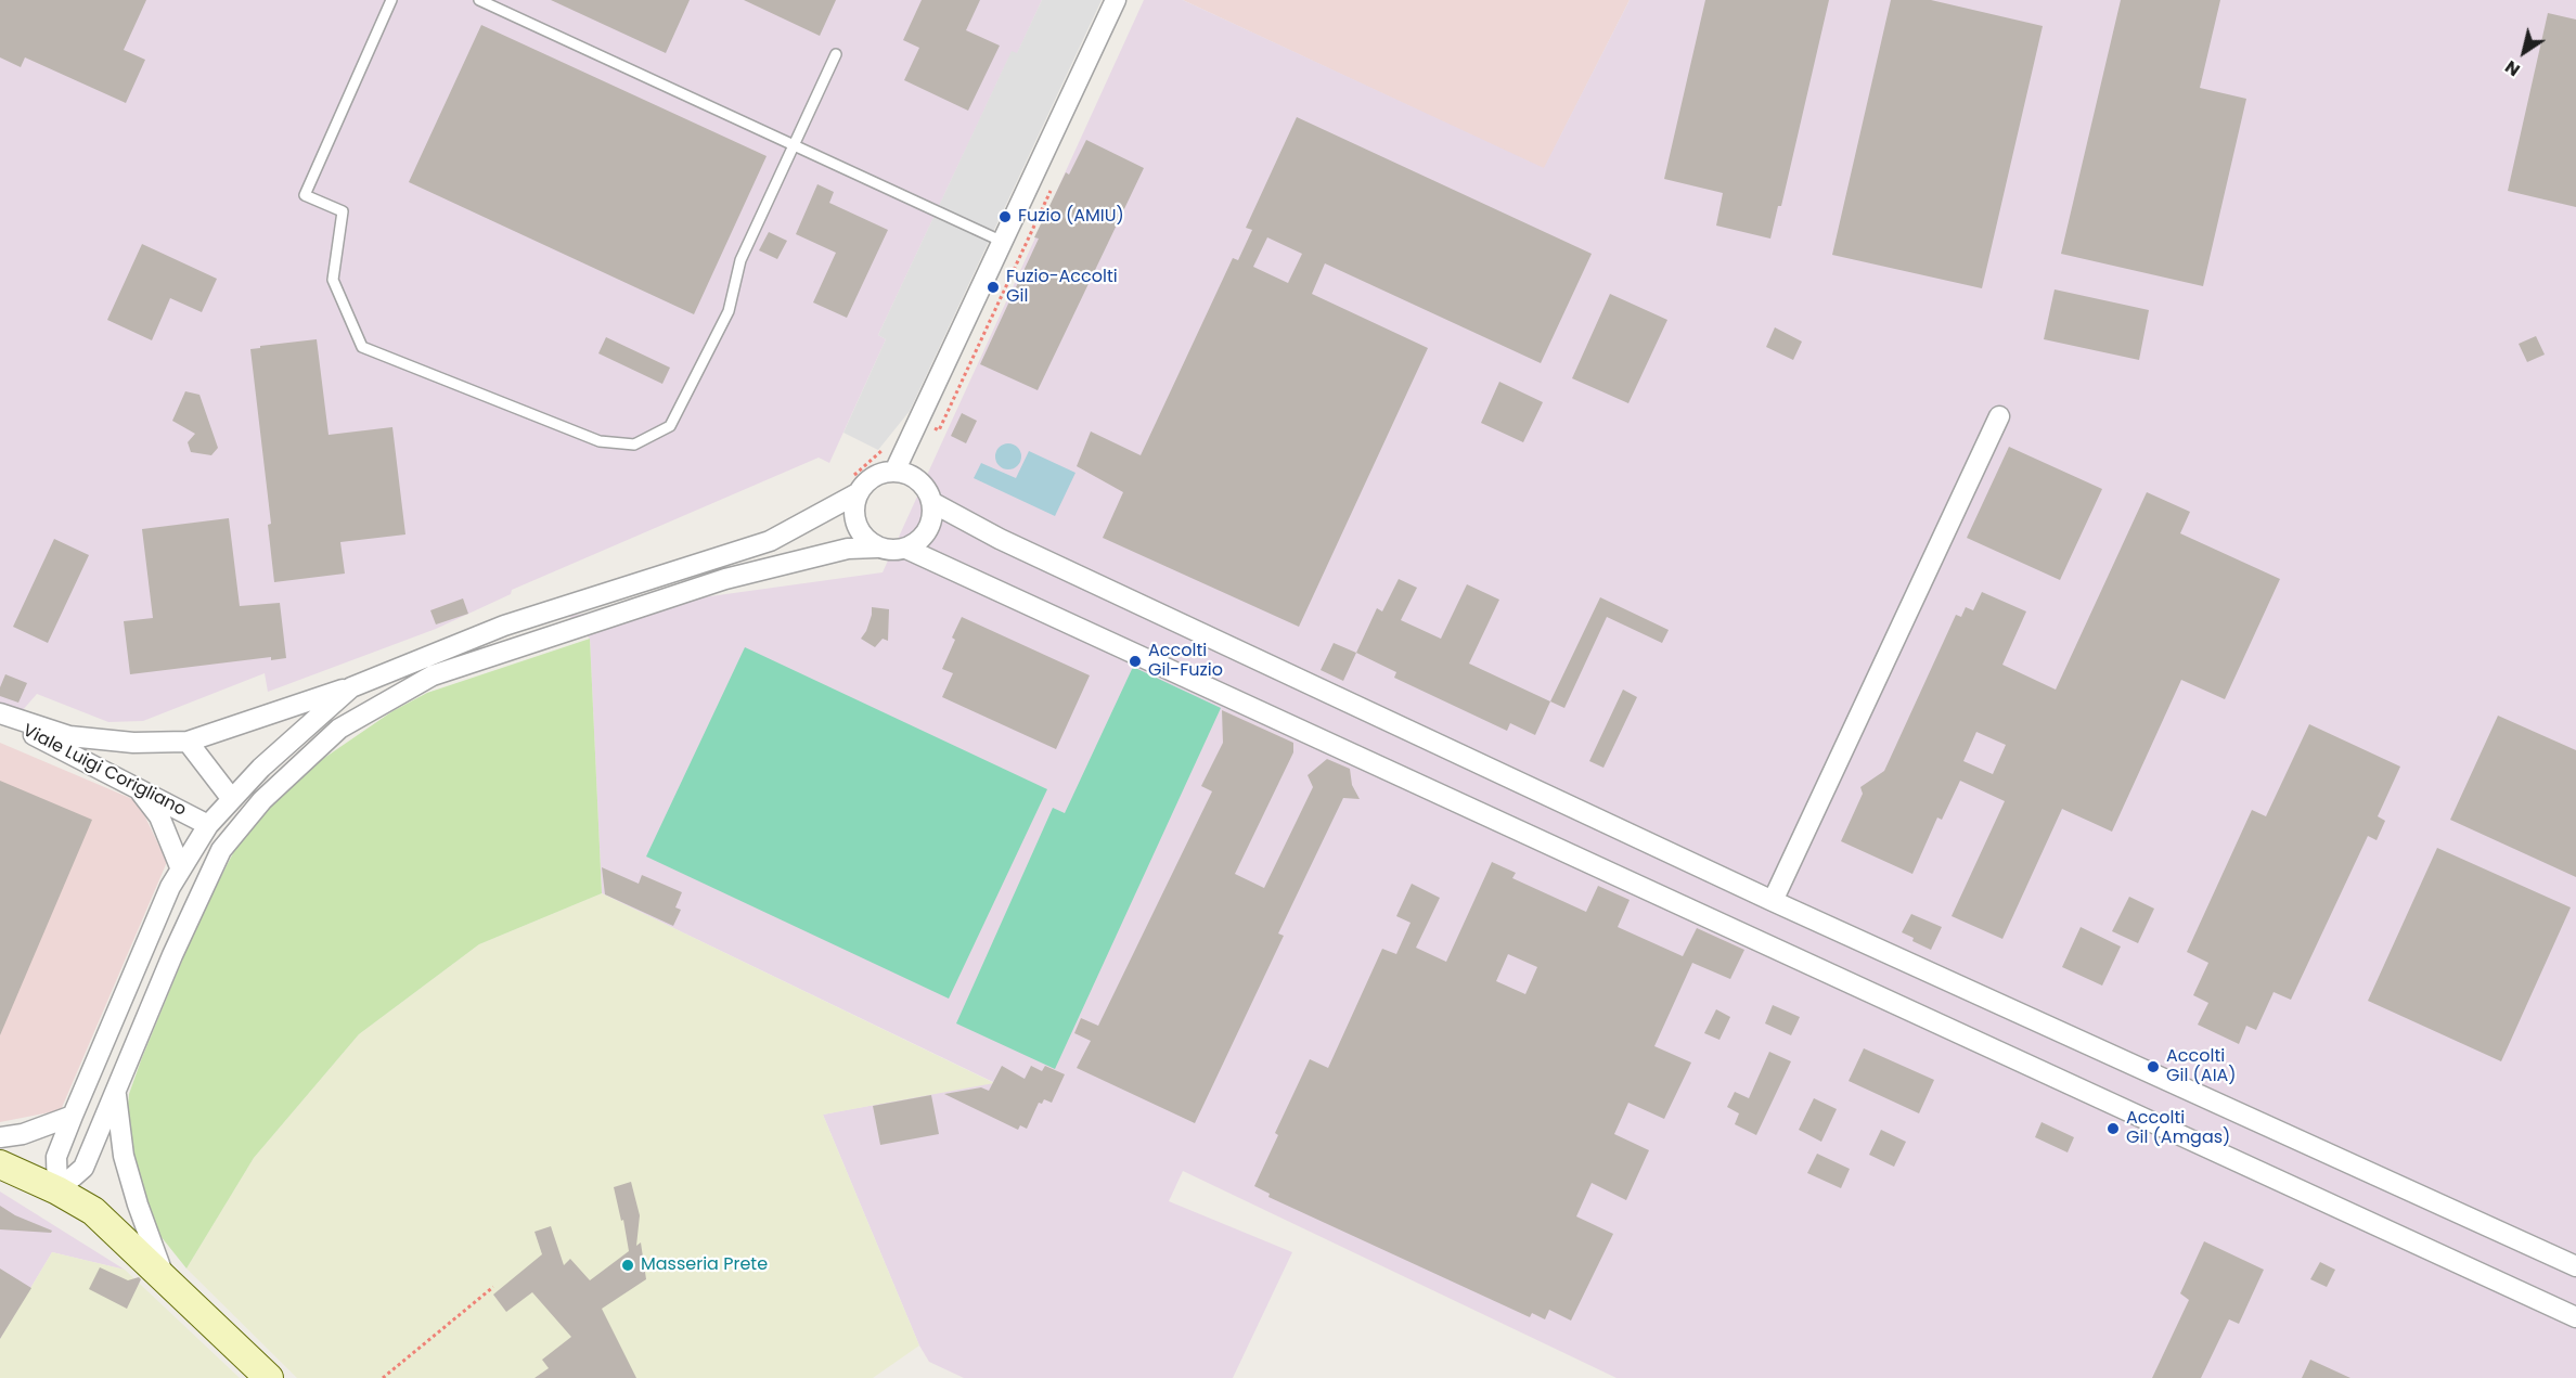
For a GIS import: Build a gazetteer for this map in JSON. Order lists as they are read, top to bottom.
{
  "streets": {
    "street": ["Viale Luigi Corigliano"]
  },
  "places": [
    "Fuzio (AMIU)",
    "Fuzio-Accolti Gil",
    "Accolti Gil-Fuzio",
    "Accolti Gil (AIA)",
    "Accolti Gil (Amgas)",
    "Masseria Prete"
  ],
  "north": "bottom left"
}
